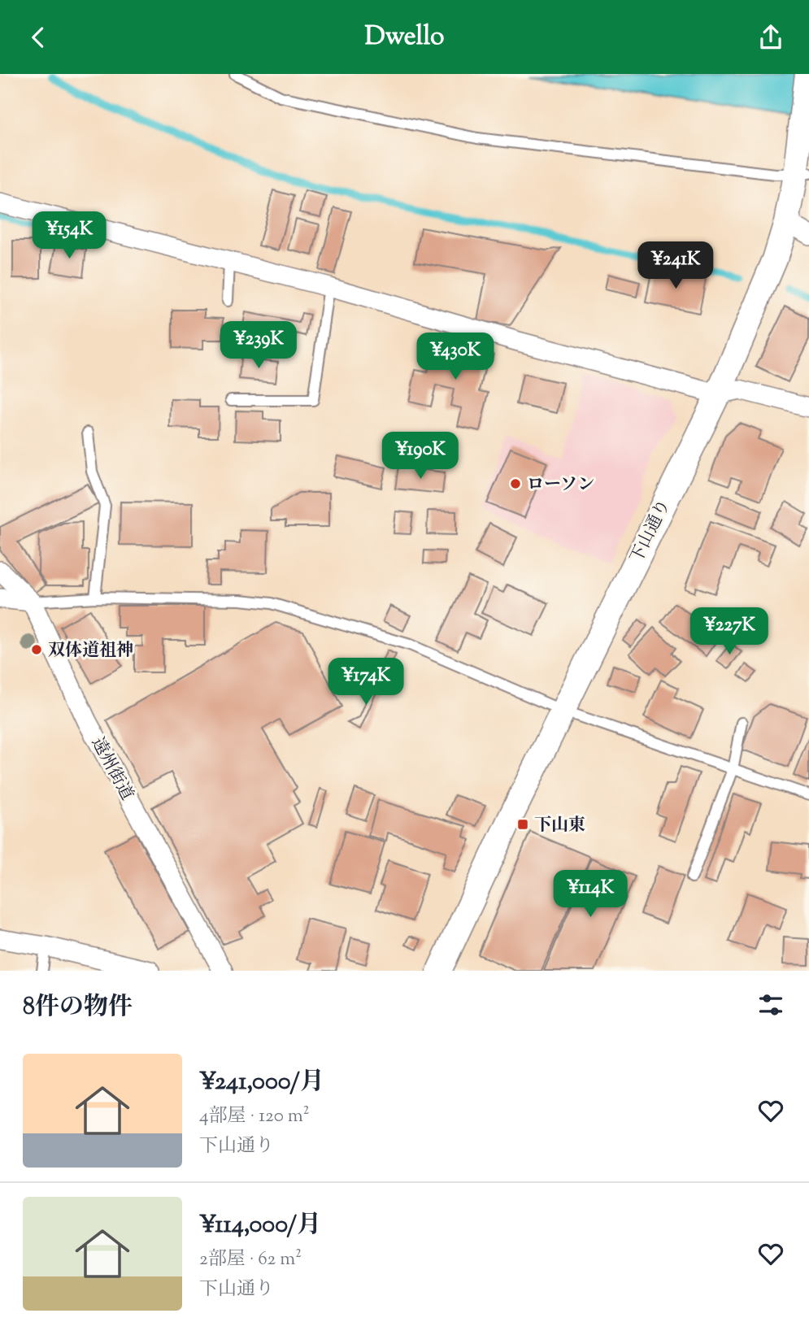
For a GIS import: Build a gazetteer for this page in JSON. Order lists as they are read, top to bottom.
{
  "streets": {
    "street": ["下山通り", "遠州街道"]
  },
  "places": {
    "other": ["ローソン", "双体道祖神"],
    "transit": ["下山東"]
  },
  "page": {
    "header": "Dwello",
    "price": [
      "¥154K",
      "¥241K",
      "¥239K",
      "¥430K",
      "¥190K",
      "¥227K",
      "¥174K",
      "¥114K"
    ],
    "heading": "8件の物件",
    "list": [
      {
        "name": "¥241,000/月",
        "note": "4部屋 · 120 m² · 下山通り"
      },
      {
        "name": "¥114,000/月",
        "note": "2部屋 · 62 m² · 下山通り"
      }
    ]
  }
}
